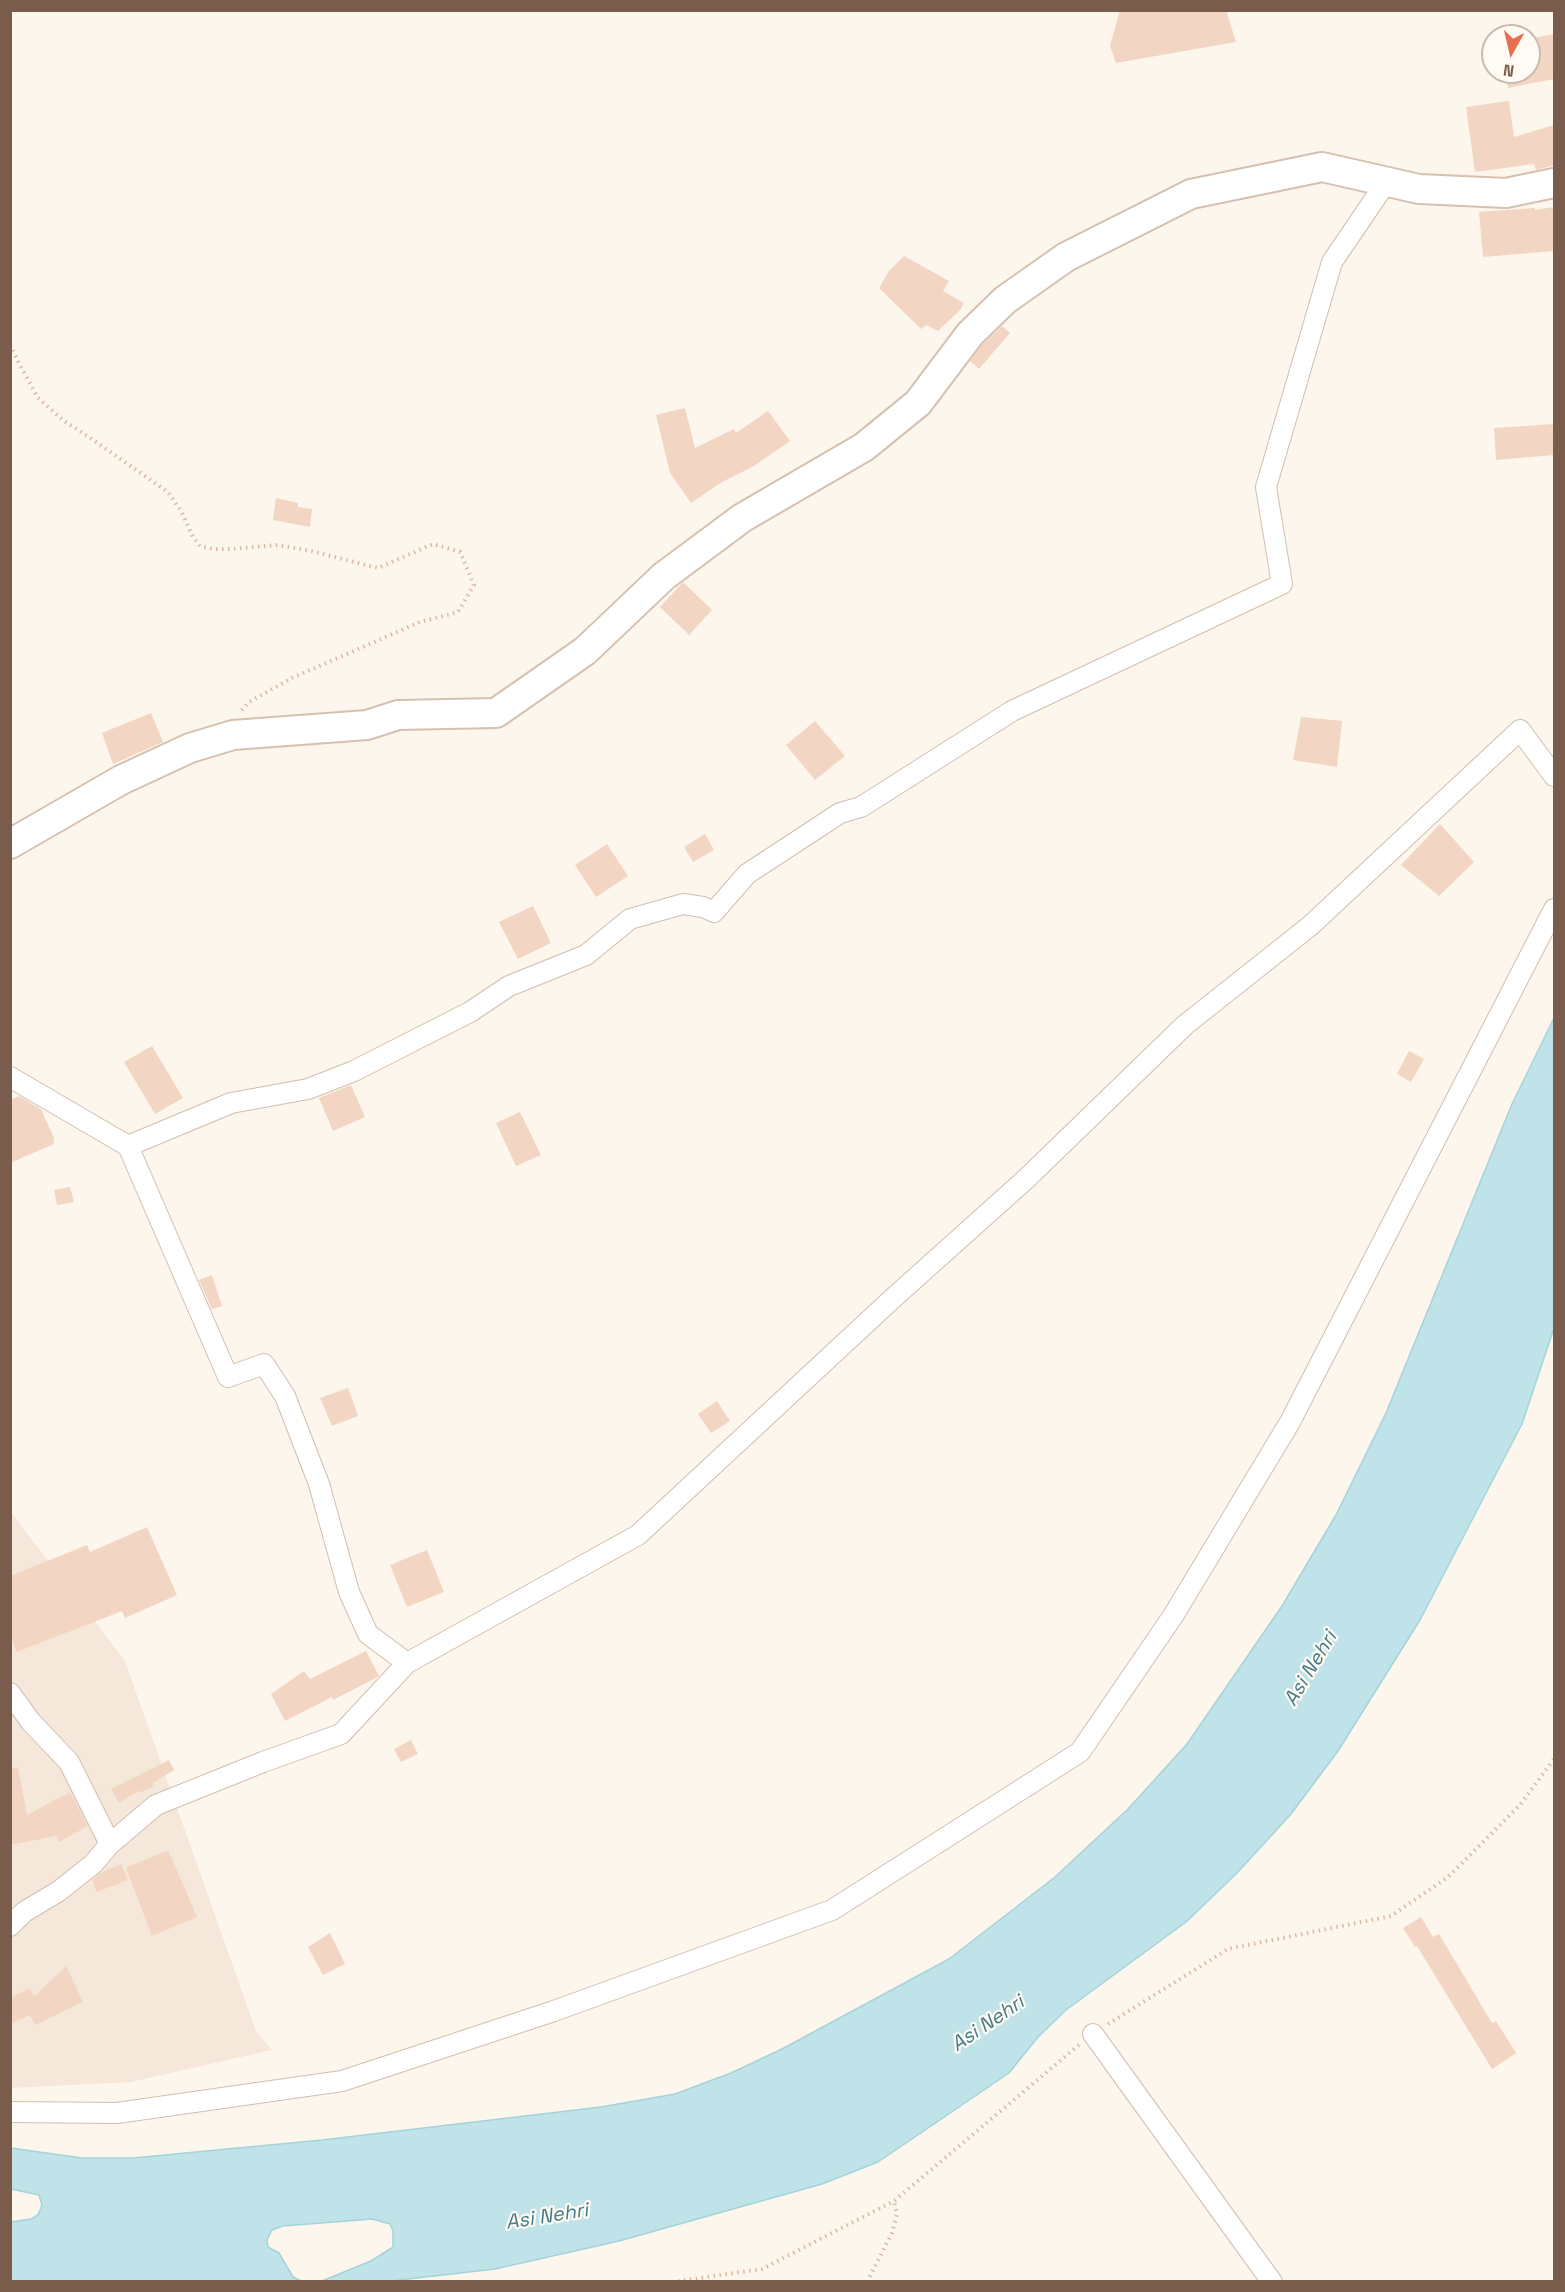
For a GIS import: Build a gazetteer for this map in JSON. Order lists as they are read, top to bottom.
{
  "water": ["Asi Nehri"],
  "north": "bottom"
}
